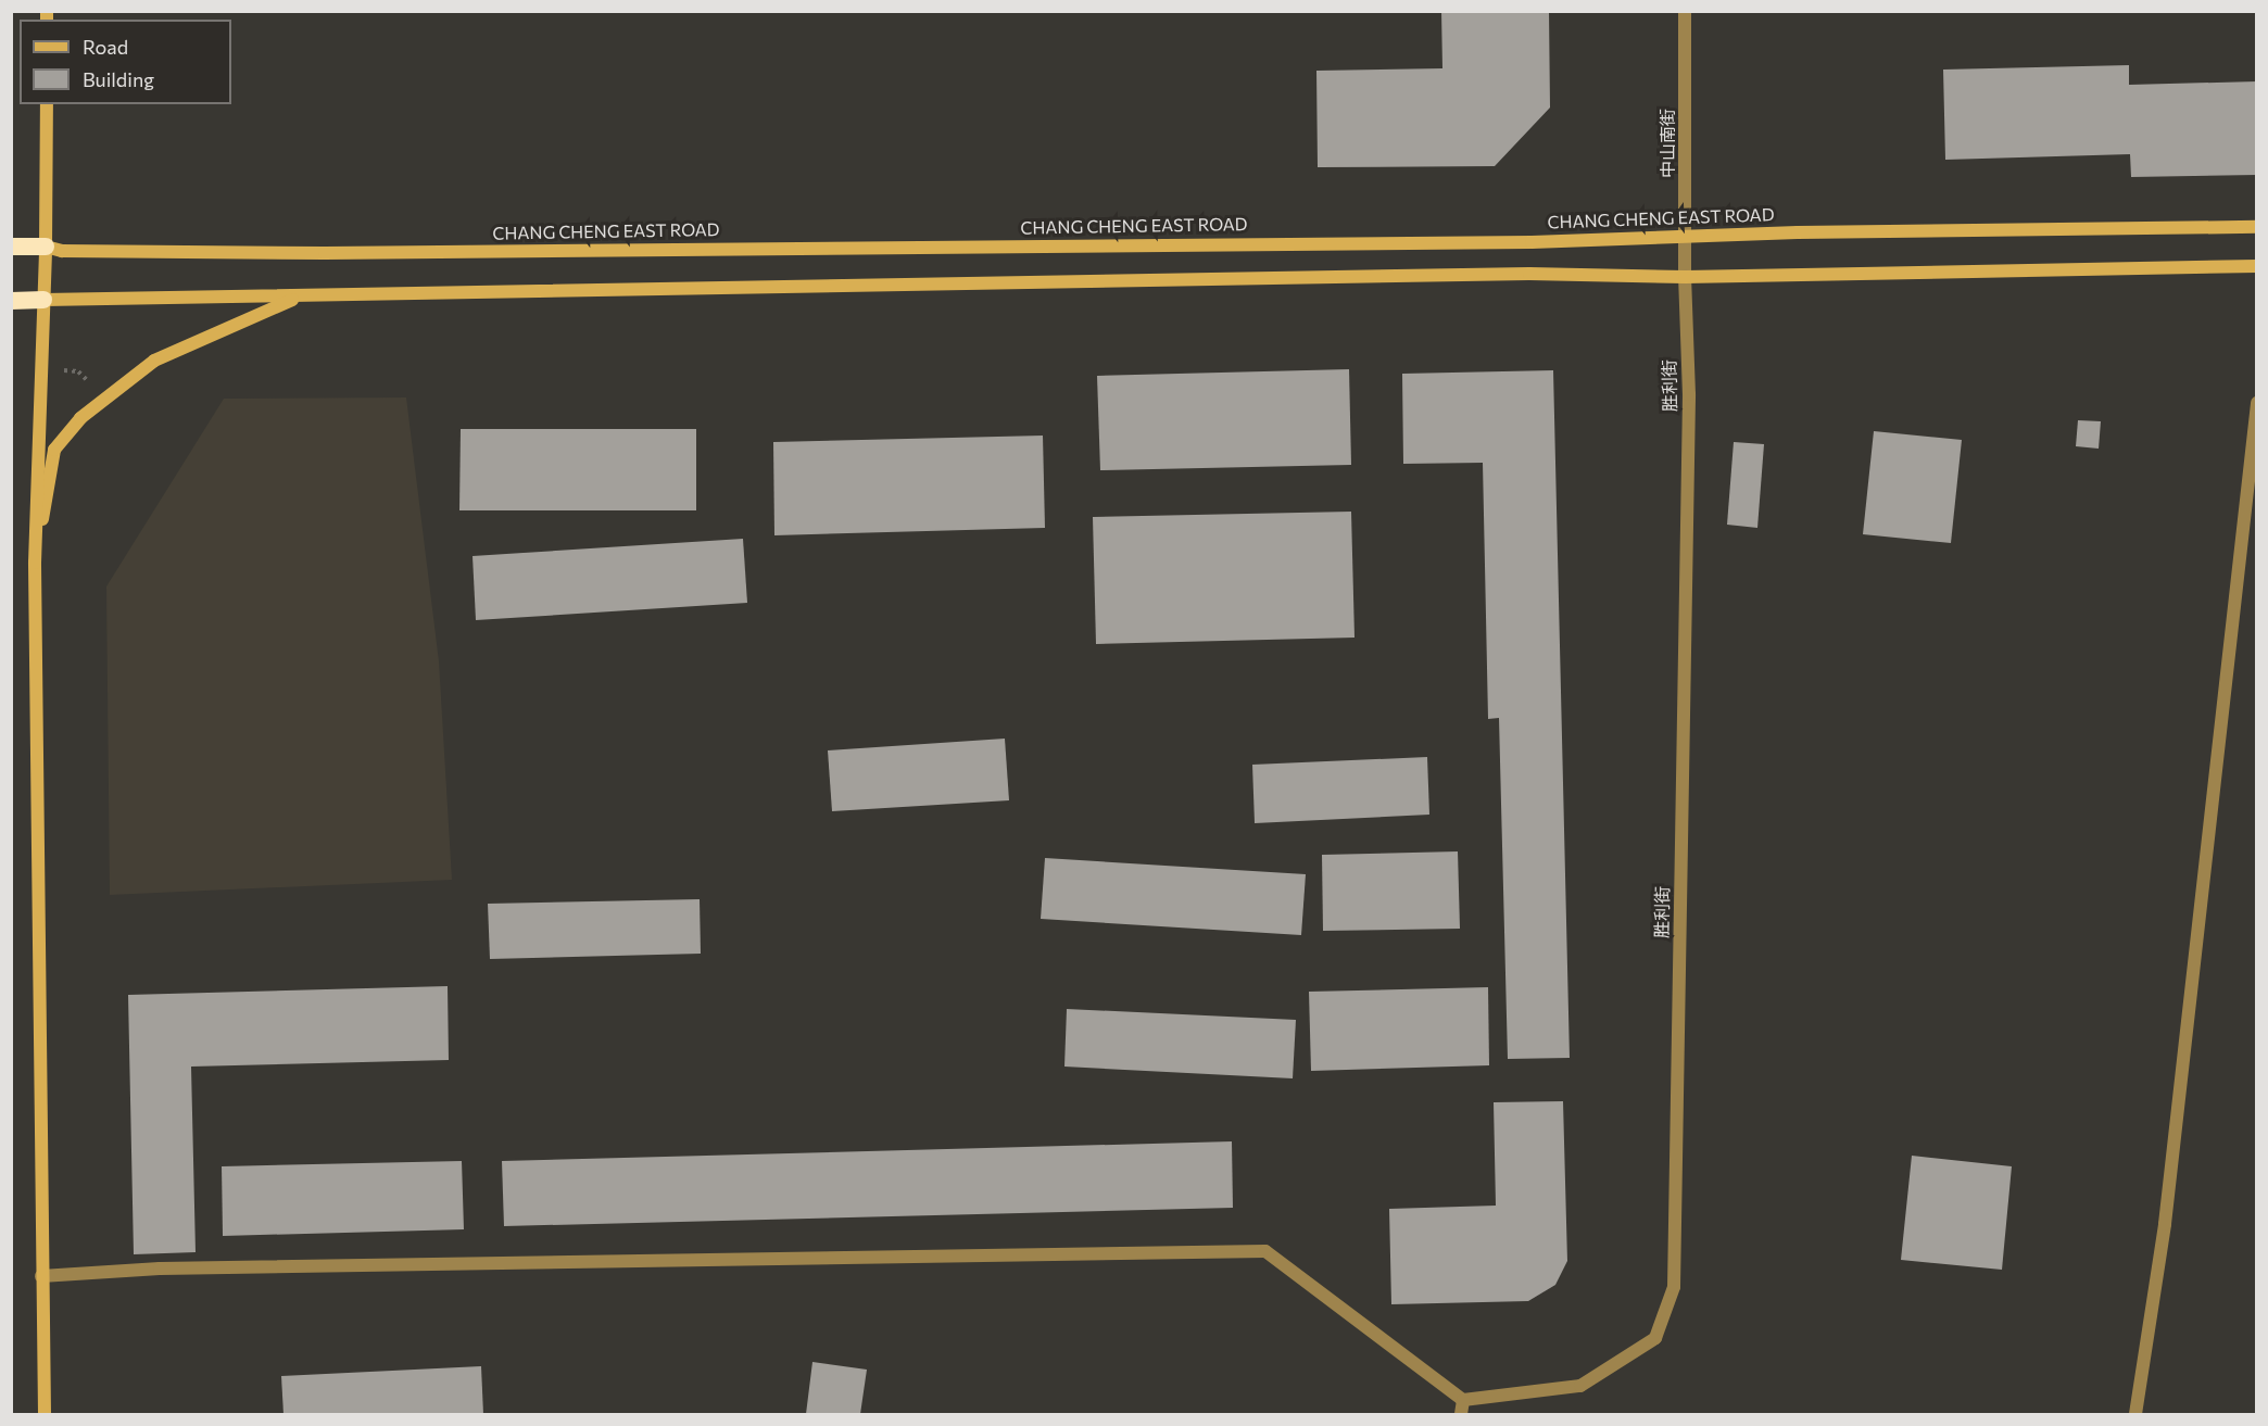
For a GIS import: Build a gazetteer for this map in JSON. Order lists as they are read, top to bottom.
{
  "streets": {
    "highway": ["CHANG CHENG EAST ROAD"],
    "street": ["中山南街", "胜利街"]
  },
  "crossings": [
    ["中山南街", "CHANG CHENG EAST ROAD"],
    ["中山南街", "胜利街"]
  ],
  "legend": ["Road", "Building"]
}
